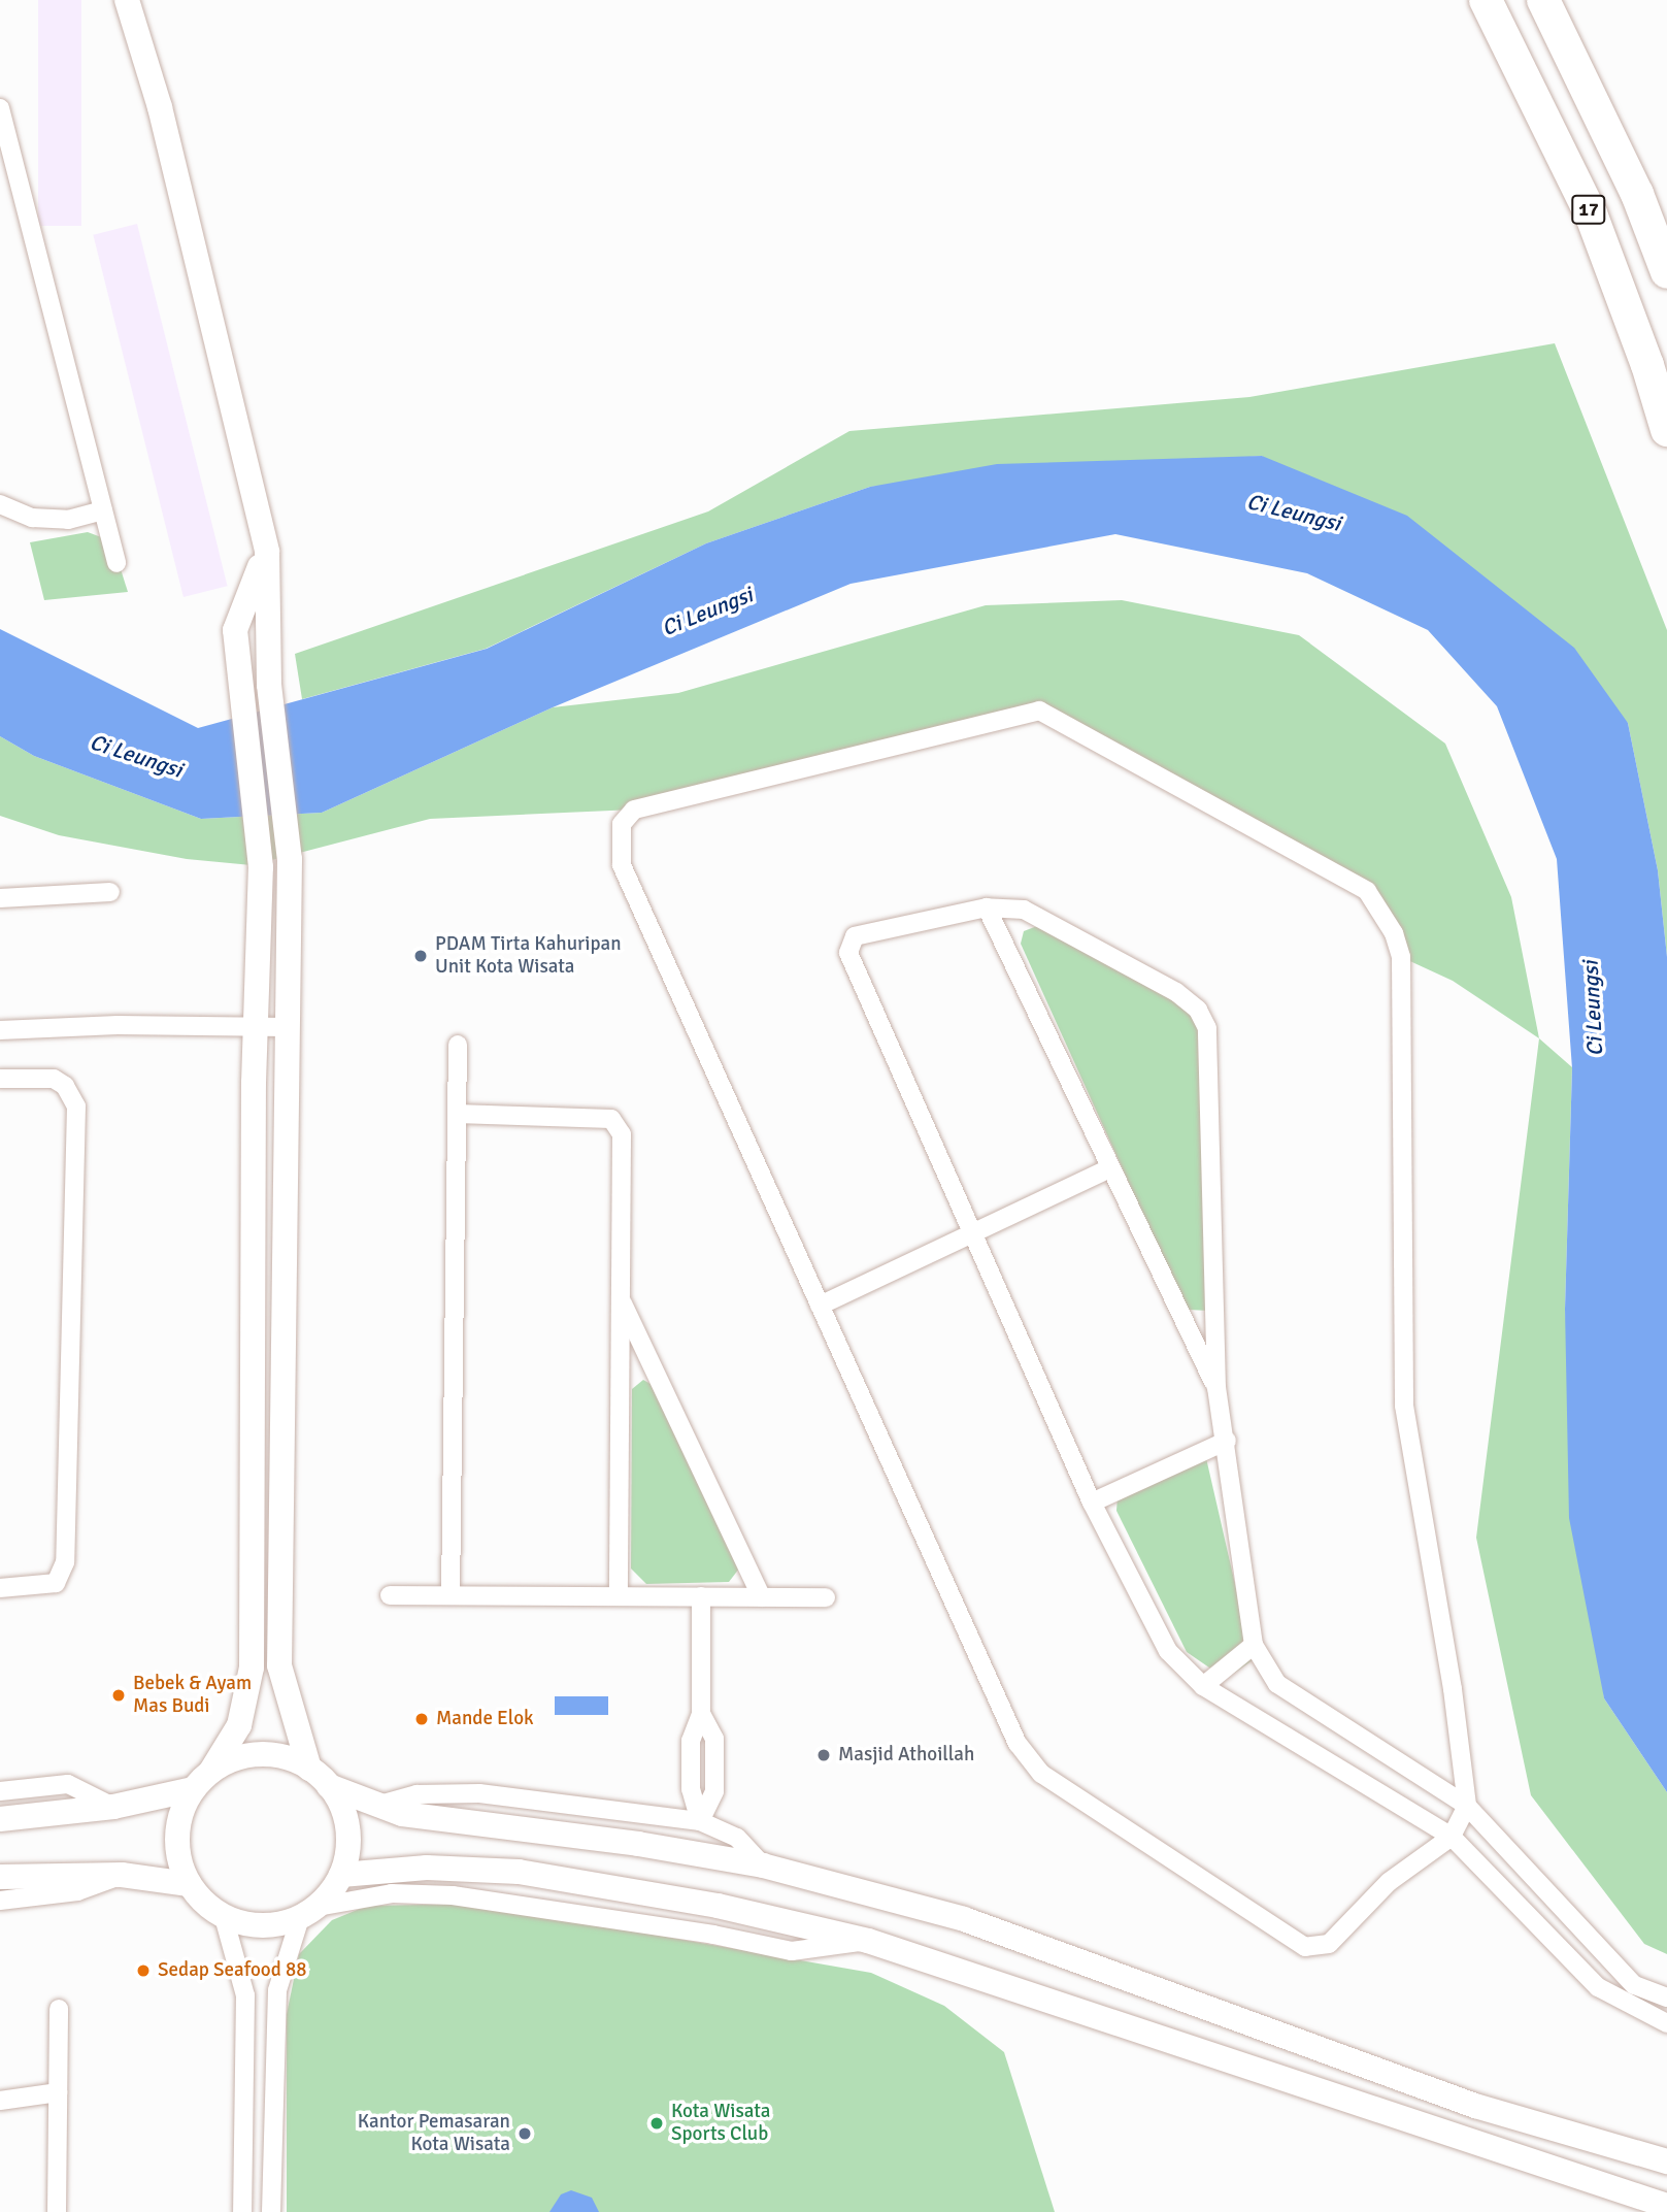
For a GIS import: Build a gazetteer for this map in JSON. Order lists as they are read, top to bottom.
{
  "streets": {
    "highway": ["17"]
  },
  "water": ["Ci Leungsi"],
  "places": [
    "PDAM Tirta Kahuripan Unit Kota Wisata",
    "Bebek & Ayam Mas Budi",
    "Mande Elok",
    "Masjid Athoillah",
    "Sedap Seafood 88",
    "Kota Wisata Sports Club",
    "Kantor Pemasaran Kota Wisata"
  ]
}
